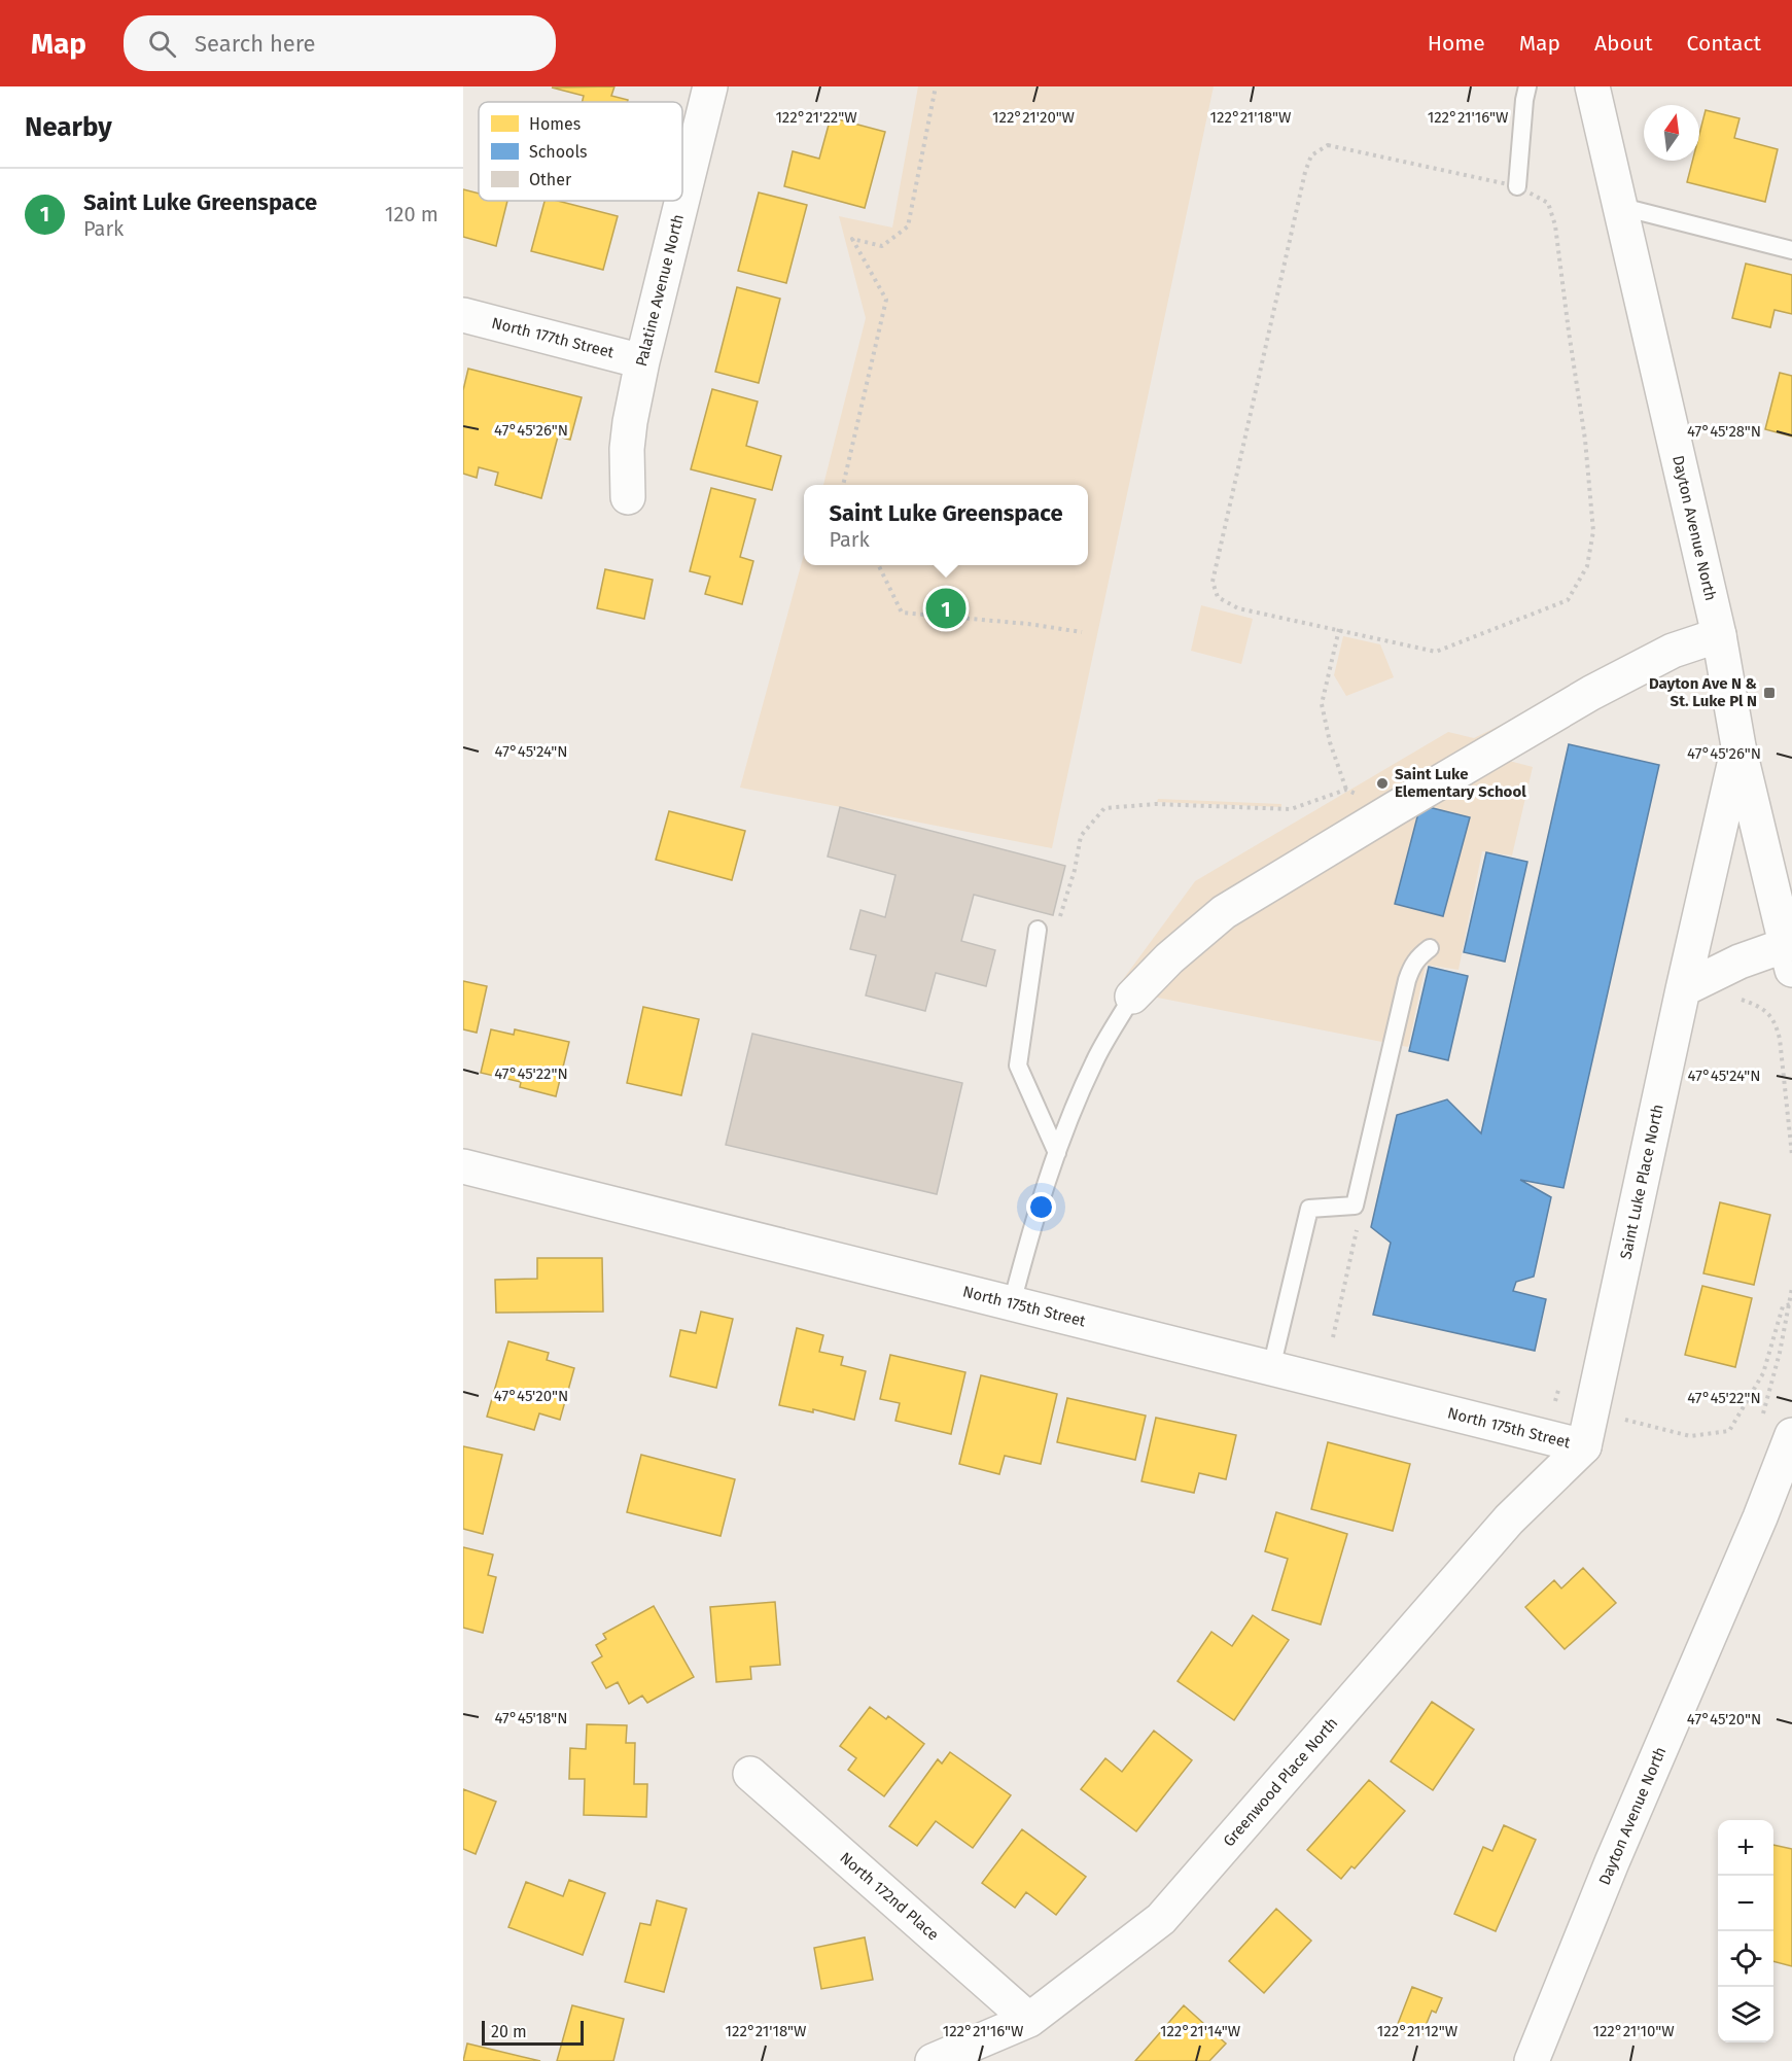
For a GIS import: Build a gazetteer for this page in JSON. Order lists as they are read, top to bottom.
{
  "streets": {
    "street": [
      "Palatine Avenue North",
      "North 177th Street",
      "Dayton Avenue North",
      "Saint Luke Place North",
      "North 175th Street",
      "Greenwood Place North",
      "North 172nd Place"
    ]
  },
  "crossings": [
    ["Palatine Avenue North", "North 177th Street"],
    ["Dayton Avenue North", "Saint Luke Place North"],
    ["Saint Luke Place North", "North 175th Street"],
    ["Saint Luke Place North", "Greenwood Place North"],
    ["North 175th Street", "Greenwood Place North"],
    ["Greenwood Place North", "North 172nd Place"]
  ],
  "places": {
    "transit": ["Dayton Ave N & St. Luke Pl N"],
    "other": ["Saint Luke Elementary School"]
  },
  "legend": ["Homes", "Schools", "Other"],
  "scale_bar": "20 m",
  "north": "top",
  "page": {
    "header": "Map",
    "search": "Search here",
    "nav": [
      "Home",
      "Map",
      "About",
      "Contact"
    ],
    "heading": "Nearby",
    "list": [
      {
        "mark": "1",
        "name": "Saint Luke Greenspace",
        "note": "Park",
        "value": "120 m"
      }
    ],
    "popup": ["Saint Luke Greenspace", "Park"],
    "pins": "1",
    "map_buttons": ["+", "−"],
    "scale": "20 m"
  },
  "coordinates": [
    "122°21'22\"W",
    "122°21'20\"W",
    "122°21'18\"W",
    "122°21'16\"W",
    "47°45'26\"N",
    "47°45'28\"N",
    "47°45'24\"N",
    "47°45'22\"N",
    "47°45'20\"N",
    "47°45'18\"N",
    "122°21'14\"W",
    "122°21'12\"W",
    "122°21'10\"W"
  ]
}
